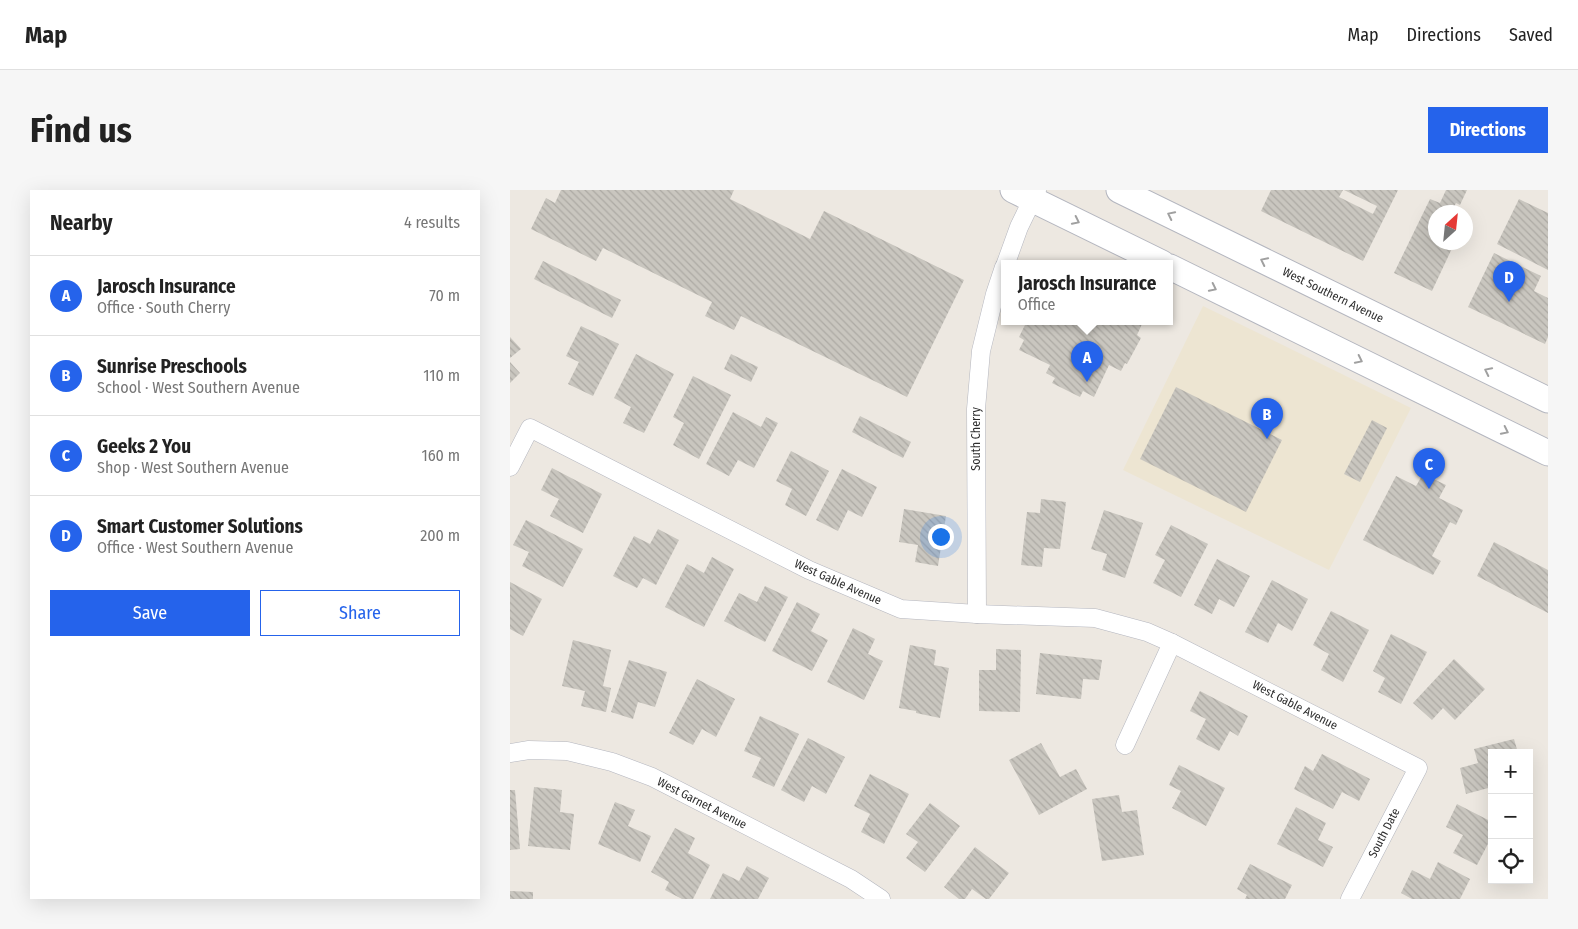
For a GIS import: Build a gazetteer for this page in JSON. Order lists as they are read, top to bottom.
{
  "streets": {
    "main road": ["West Southern Avenue"],
    "street": [
      "South Cherry",
      "West Gable Avenue",
      "West Garnet Avenue",
      "South Date"
    ]
  },
  "crossings": [
    ["South Cherry", "West Gable Avenue"],
    ["West Gable Avenue", "South Date"]
  ],
  "north": "top right",
  "page": {
    "header": "Map",
    "nav": ["Map", "Directions", "Saved"],
    "buttons": [
      "Directions",
      ["Save", "Share"]
    ],
    "title": "Find us",
    "heading": ["Nearby", "4 results"],
    "list": [
      {
        "mark": "A",
        "name": "Jarosch Insurance",
        "note": "Office · South Cherry",
        "value": "70 m"
      },
      {
        "mark": "B",
        "name": "Sunrise Preschools",
        "note": "School · West Southern Avenue",
        "value": "110 m"
      },
      {
        "mark": "C",
        "name": "Geeks 2 You",
        "note": "Shop · West Southern Avenue",
        "value": "160 m"
      },
      {
        "mark": "D",
        "name": "Smart Customer Solutions",
        "note": "Office · West Southern Avenue",
        "value": "200 m"
      }
    ],
    "popup": ["Jarosch Insurance", "Office"],
    "pins": [
      "D",
      "A",
      "B",
      "C"
    ],
    "map_buttons": ["+", "−"]
  }
}
